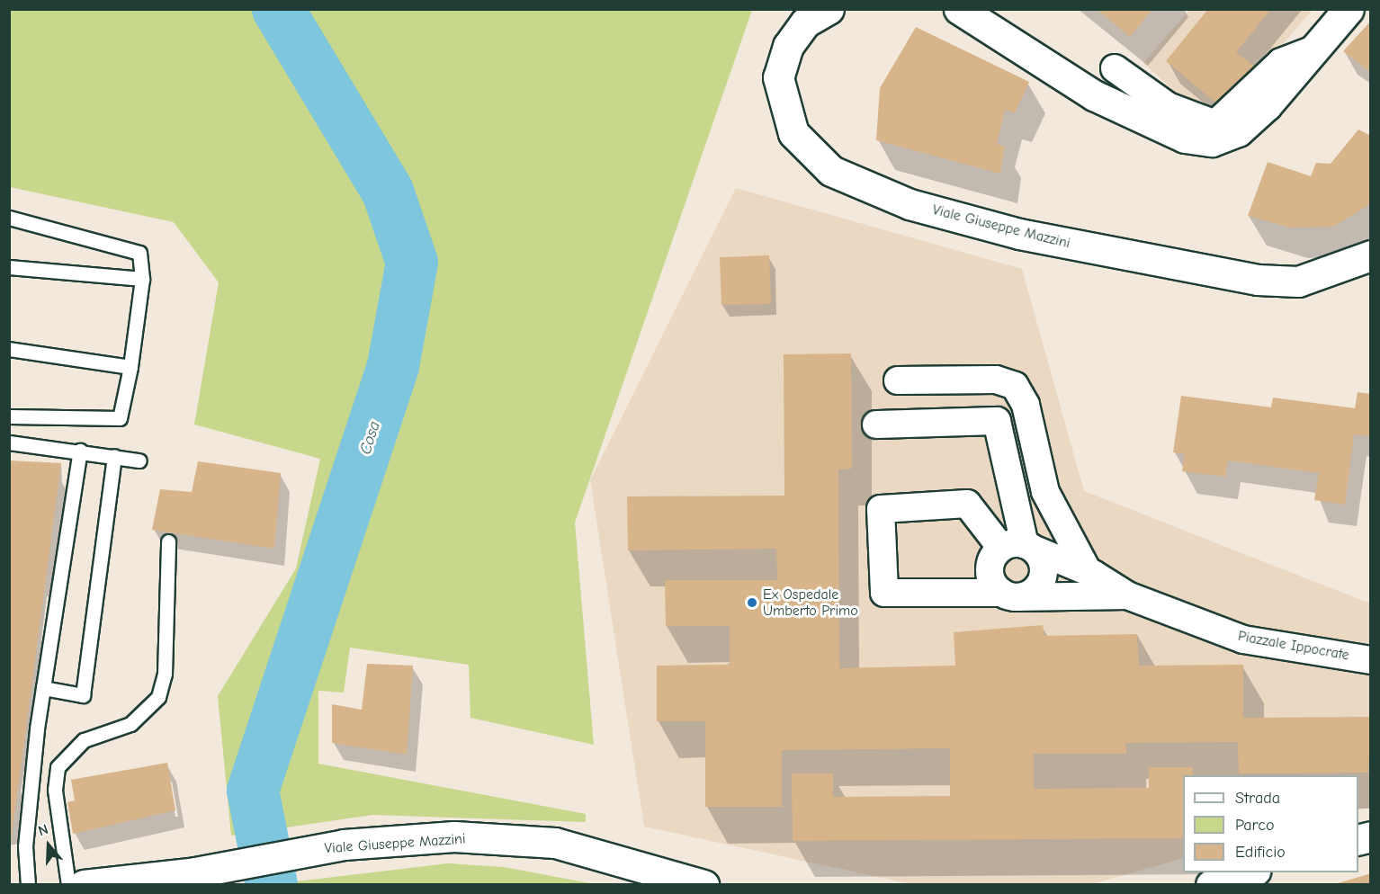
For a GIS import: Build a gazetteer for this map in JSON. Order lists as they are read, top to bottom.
{
  "streets": {
    "main road": ["Viale Giuseppe Mazzini"],
    "street": ["Piazzale Ippocrate"]
  },
  "water": ["Cosa"],
  "places": ["Ex Ospedale Umberto Primo"],
  "legend": ["Strada", "Parco", "Edificio"],
  "north": "top"
}
